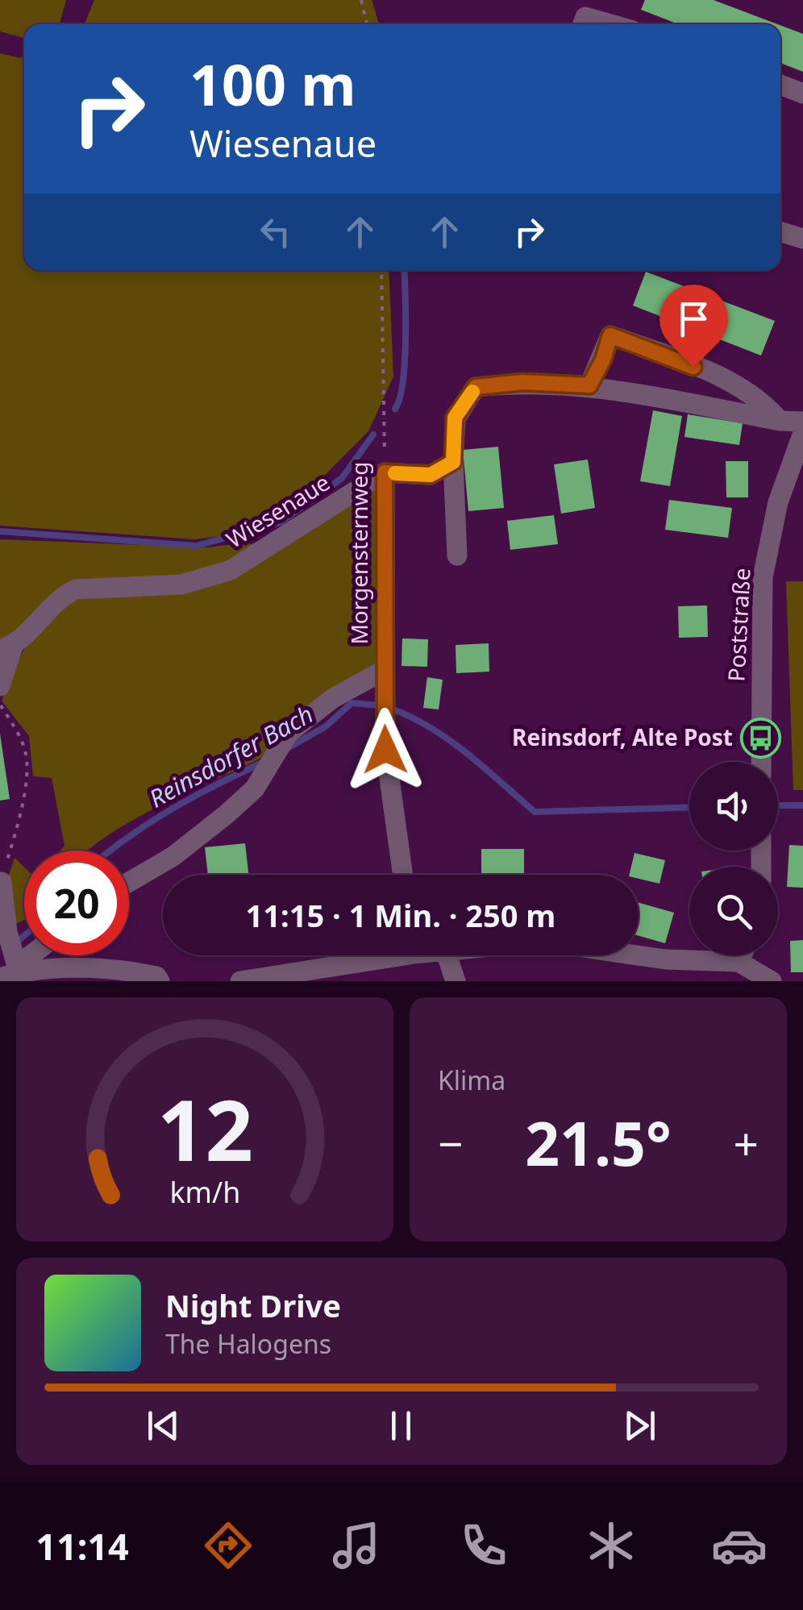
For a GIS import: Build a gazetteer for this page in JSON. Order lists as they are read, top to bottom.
{
  "streets": {
    "street": ["Wiesenaue", "Morgensternweg", "Poststraße"]
  },
  "crossings": [
    ["Wiesenaue", "Morgensternweg"]
  ],
  "water": ["Reinsdorfer Bach"],
  "places": {
    "bus stop": ["Reinsdorf, Alte Post"]
  },
  "page": {
    "turn": ["100 m", "Wiesenaue"],
    "limit": "20",
    "trip": "11:15 · 1 Min. · 250 m",
    "tile": "Klima",
    "heat": ["−", "21.5°", "+"],
    "song": ["Night Drive", "The Halogens"],
    "tabs": "11:14",
    "gauge": ["12", "km/h"]
  }
}
